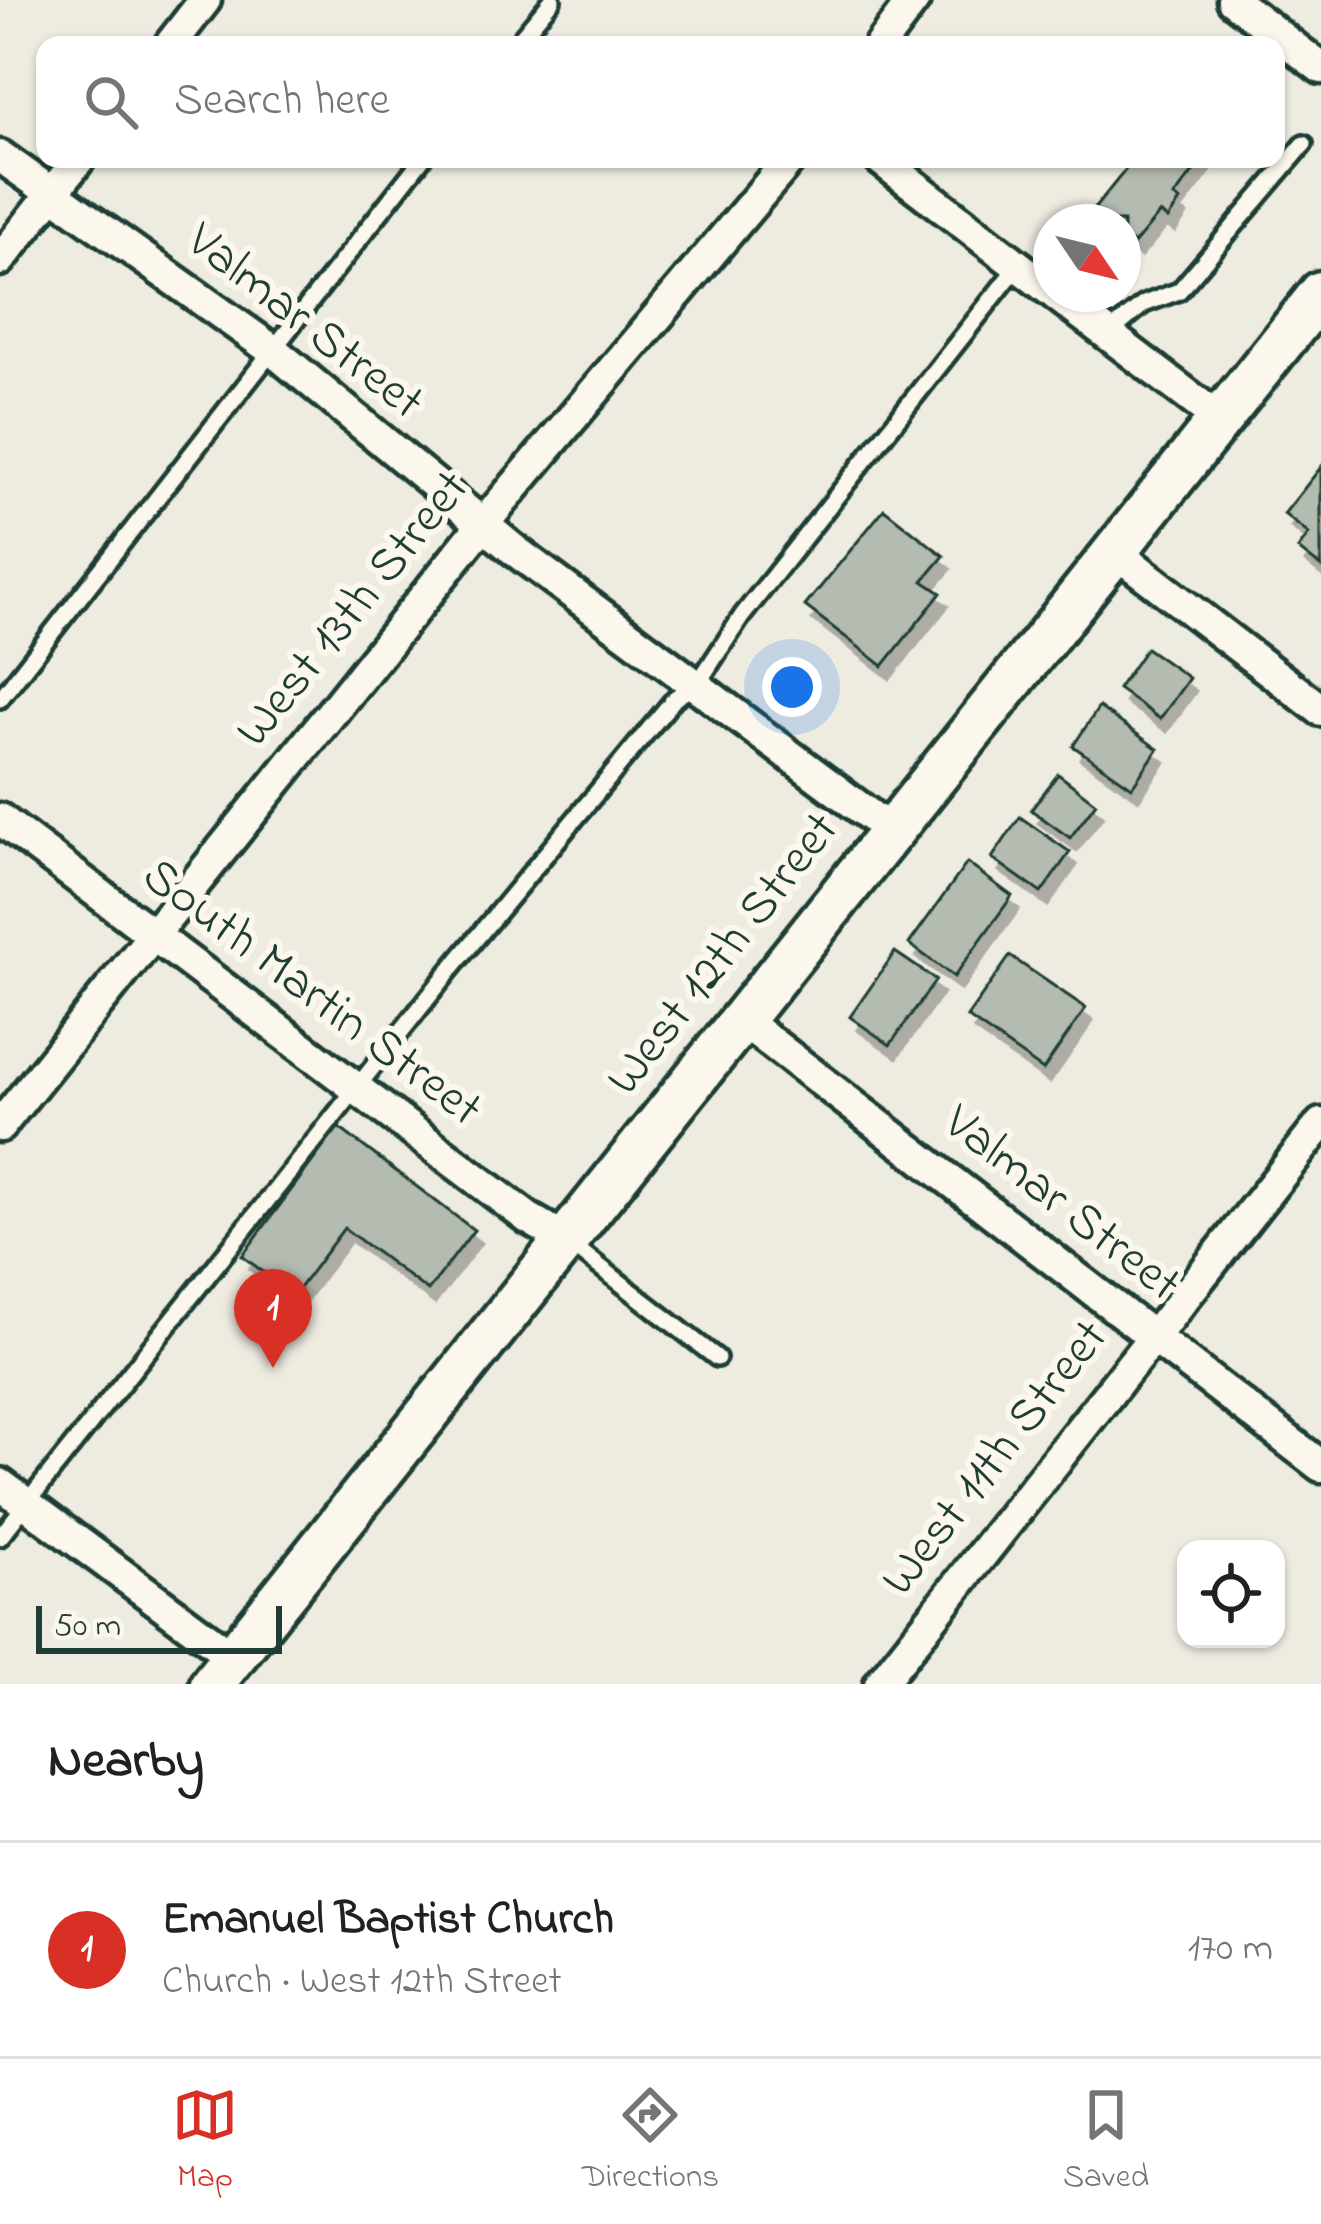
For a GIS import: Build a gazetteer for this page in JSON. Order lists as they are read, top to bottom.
{
  "streets": {
    "main road": ["West 12th Street"],
    "street": [
      "Valmar Street",
      "West 13th Street",
      "South Martin Street",
      "West 11th Street"
    ]
  },
  "crossings": [
    ["Valmar Street", "West 13th Street"],
    ["Valmar Street", "West 12th Street"],
    ["Valmar Street", "West 11th Street"],
    ["West 13th Street", "South Martin Street"],
    ["West 12th Street", "South Martin Street"]
  ],
  "scale_bar": "50 m",
  "north": "bottom right",
  "page": {
    "search": "Search here",
    "pins": "1",
    "scale": "50 m",
    "heading": "Nearby",
    "list": [
      {
        "mark": "1",
        "name": "Emanuel Baptist Church",
        "note": "Church · West 12th Street",
        "value": "170 m"
      }
    ],
    "nav": ["Map", "Directions", "Saved"]
  }
}
